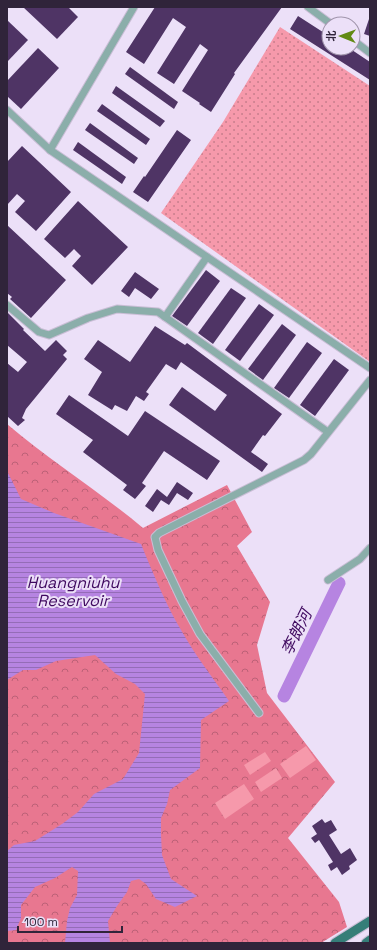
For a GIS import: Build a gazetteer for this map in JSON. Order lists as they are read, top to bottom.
{
  "water": ["Huangniuhu Reservoir", "李朗河"],
  "scale_bar": "100 m",
  "north": "left"
}
